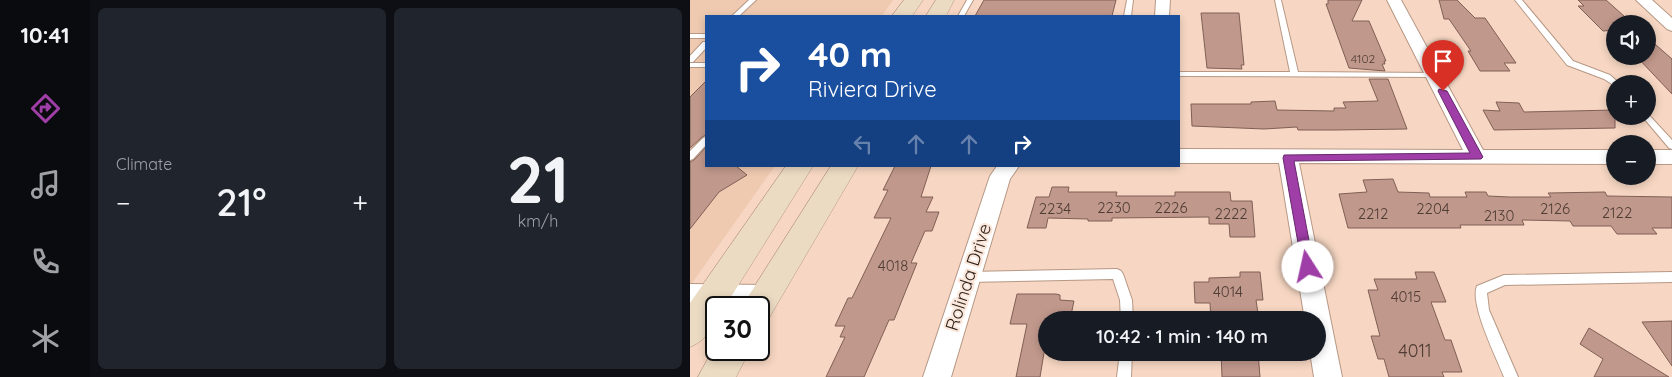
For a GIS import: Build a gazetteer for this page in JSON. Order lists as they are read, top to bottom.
{
  "streets": {
    "street": ["Rolinda Drive"]
  },
  "house_numbers": [
    "4102",
    "2230",
    "2226",
    "2234",
    "2204",
    "2126",
    "2122",
    "2222",
    "2212",
    "2130",
    "4018",
    "4014",
    "4015",
    "4011"
  ],
  "page": {
    "tabs": "10:41",
    "tile": [
      "Climate",
      ["21", "km/h"]
    ],
    "map_buttons": ["+", "−"],
    "turn": ["40 m", "Riviera Drive"],
    "heat": ["−", "21°", "+"],
    "limit": "30",
    "trip": "10:42 · 1 min · 140 m"
  }
}
